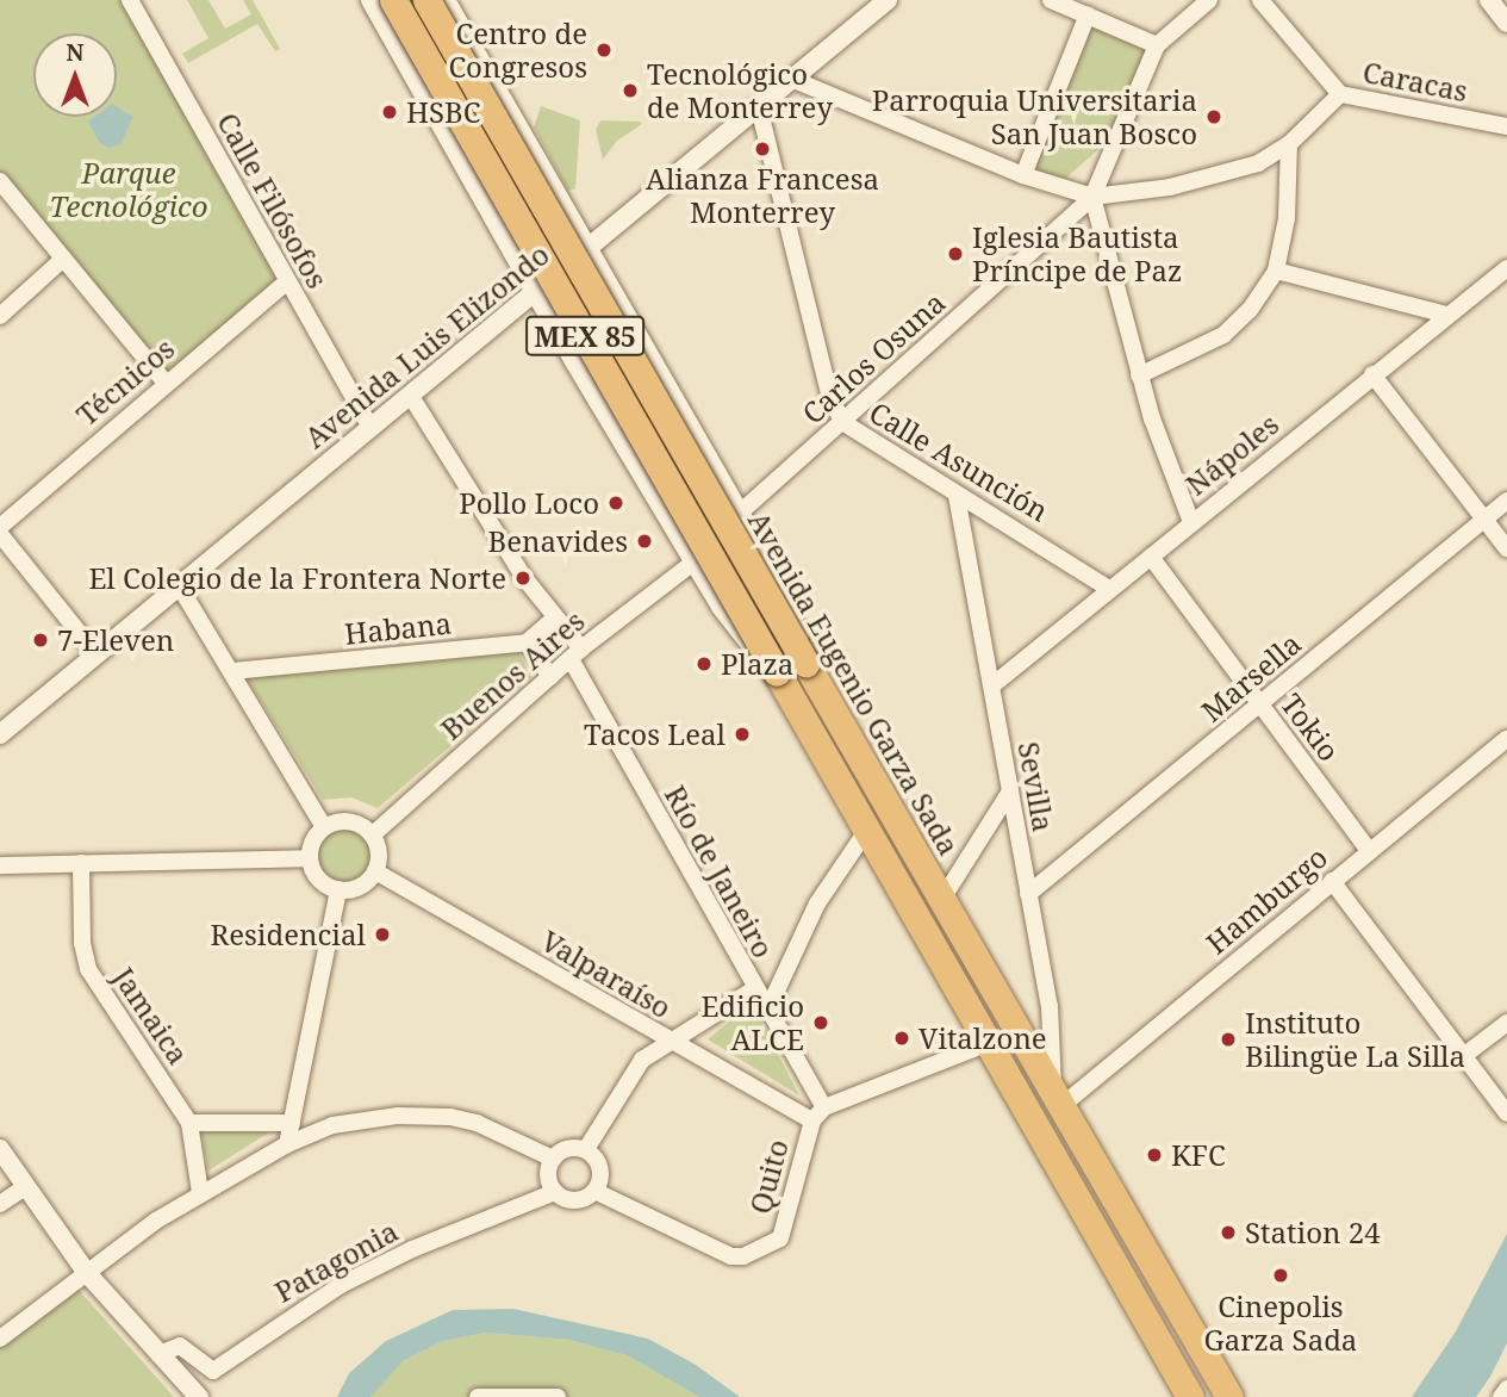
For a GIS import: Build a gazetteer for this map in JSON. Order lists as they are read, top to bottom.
{
  "streets": {
    "highway": ["MEX 85", "Avenida Eugenio Garza Sada"],
    "street": [
      "Caracas",
      "Calle Filósofos",
      "Avenida Luis Elizondo",
      "Carlos Osuna",
      "Técnicos",
      "Nápoles",
      "Calle Asunción",
      "Habana",
      "Buenos Aires",
      "Marsella",
      "Tokio",
      "Sevilla",
      "Río de Janeiro",
      "Hamburgo",
      "Valparaíso",
      "Jamaica",
      "Quito",
      "Patagonia"
    ]
  },
  "crossings": [
    ["Caracas", "Carlos Osuna"],
    ["Calle Filósofos", "Avenida Luis Elizondo"],
    ["Calle Filósofos", "Técnicos"],
    ["Avenida Luis Elizondo", "Calle Asunción"],
    ["Avenida Luis Elizondo", "Río de Janeiro"],
    ["Carlos Osuna", "Calle Asunción"],
    ["Nápoles", "Calle Asunción"],
    ["Nápoles", "Tokio"],
    ["Nápoles", "Sevilla"],
    ["Calle Asunción", "Sevilla"],
    ["Buenos Aires", "Río de Janeiro"],
    ["Buenos Aires", "Valparaíso"],
    ["Marsella", "Tokio"],
    ["Marsella", "Sevilla"],
    ["Avenida Eugenio Garza Sada", "Sevilla"],
    ["Avenida Eugenio Garza Sada", "Hamburgo"],
    ["Tokio", "Hamburgo"],
    ["Sevilla", "Hamburgo"],
    ["Río de Janeiro", "Valparaíso"],
    ["Río de Janeiro", "Quito"],
    ["Valparaíso", "Quito"],
    ["Quito", "Patagonia"]
  ],
  "parks": ["Parque Tecnológico"],
  "places": [
    "Centro de Congresos",
    "Tecnológico de Monterrey",
    "HSBC",
    "Parroquia Universitaria San Juan Bosco",
    "Alianza Francesa Monterrey",
    "Iglesia Bautista Príncipe de Paz",
    "Pollo Loco",
    "Benavides",
    "El Colegio de la Frontera Norte",
    "7-Eleven",
    "Plaza",
    "Tacos Leal",
    "Residencial",
    "Edificio ALCE",
    "Vitalzone",
    "Instituto Bilingüe La Silla",
    "KFC",
    "Station 24",
    "Cinepolis Garza Sada"
  ],
  "north": "top"
}
